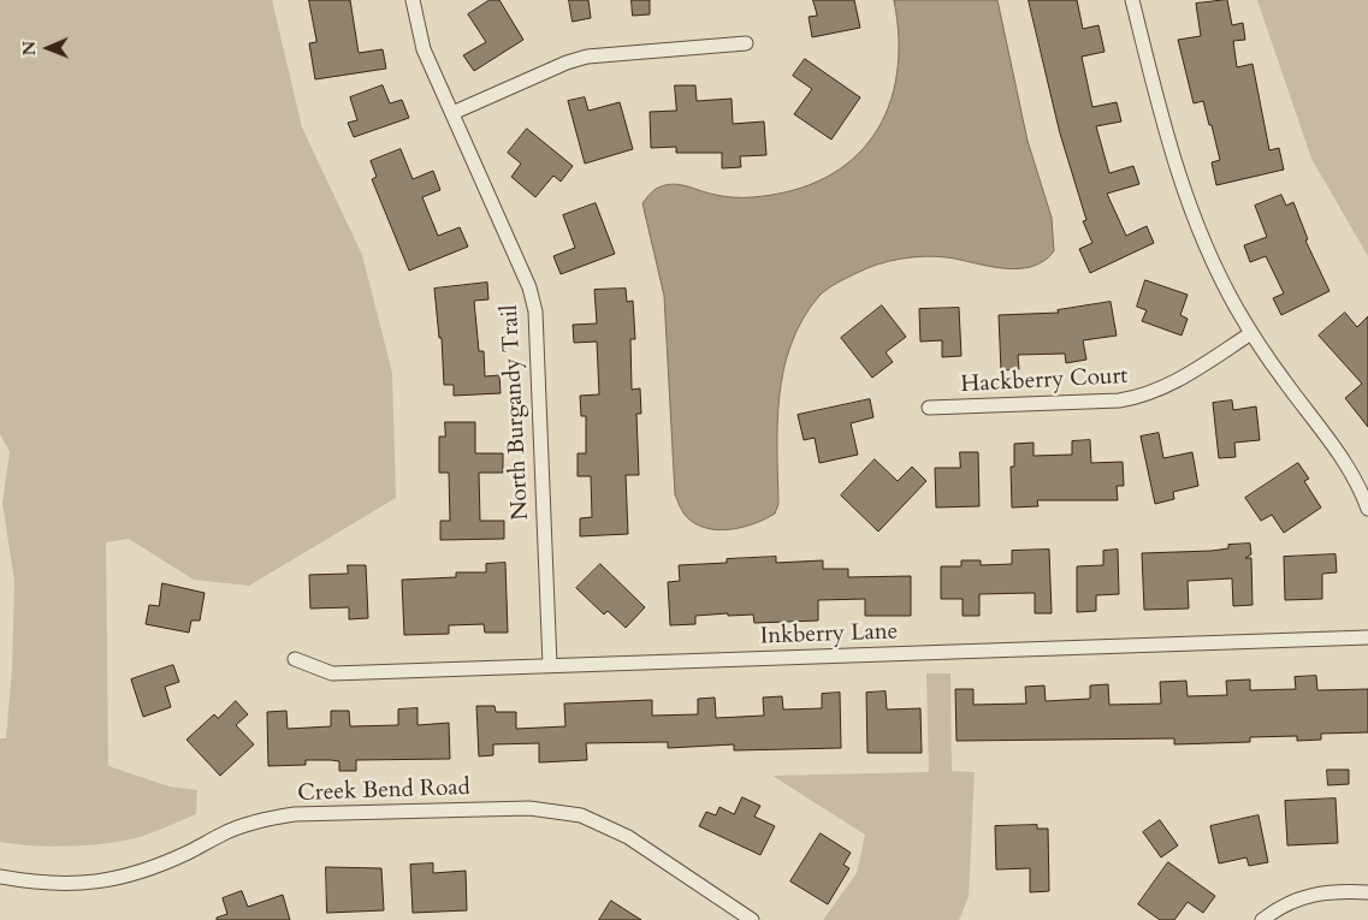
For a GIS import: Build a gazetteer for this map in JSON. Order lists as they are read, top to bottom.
{
  "streets": {
    "street": [
      "Hackberry Court",
      "North Burgandy Trail",
      "Inkberry Lane",
      "Creek Bend Road"
    ]
  },
  "crossings": [
    ["North Burgandy Trail", "Inkberry Lane"]
  ],
  "north": "left"
}
